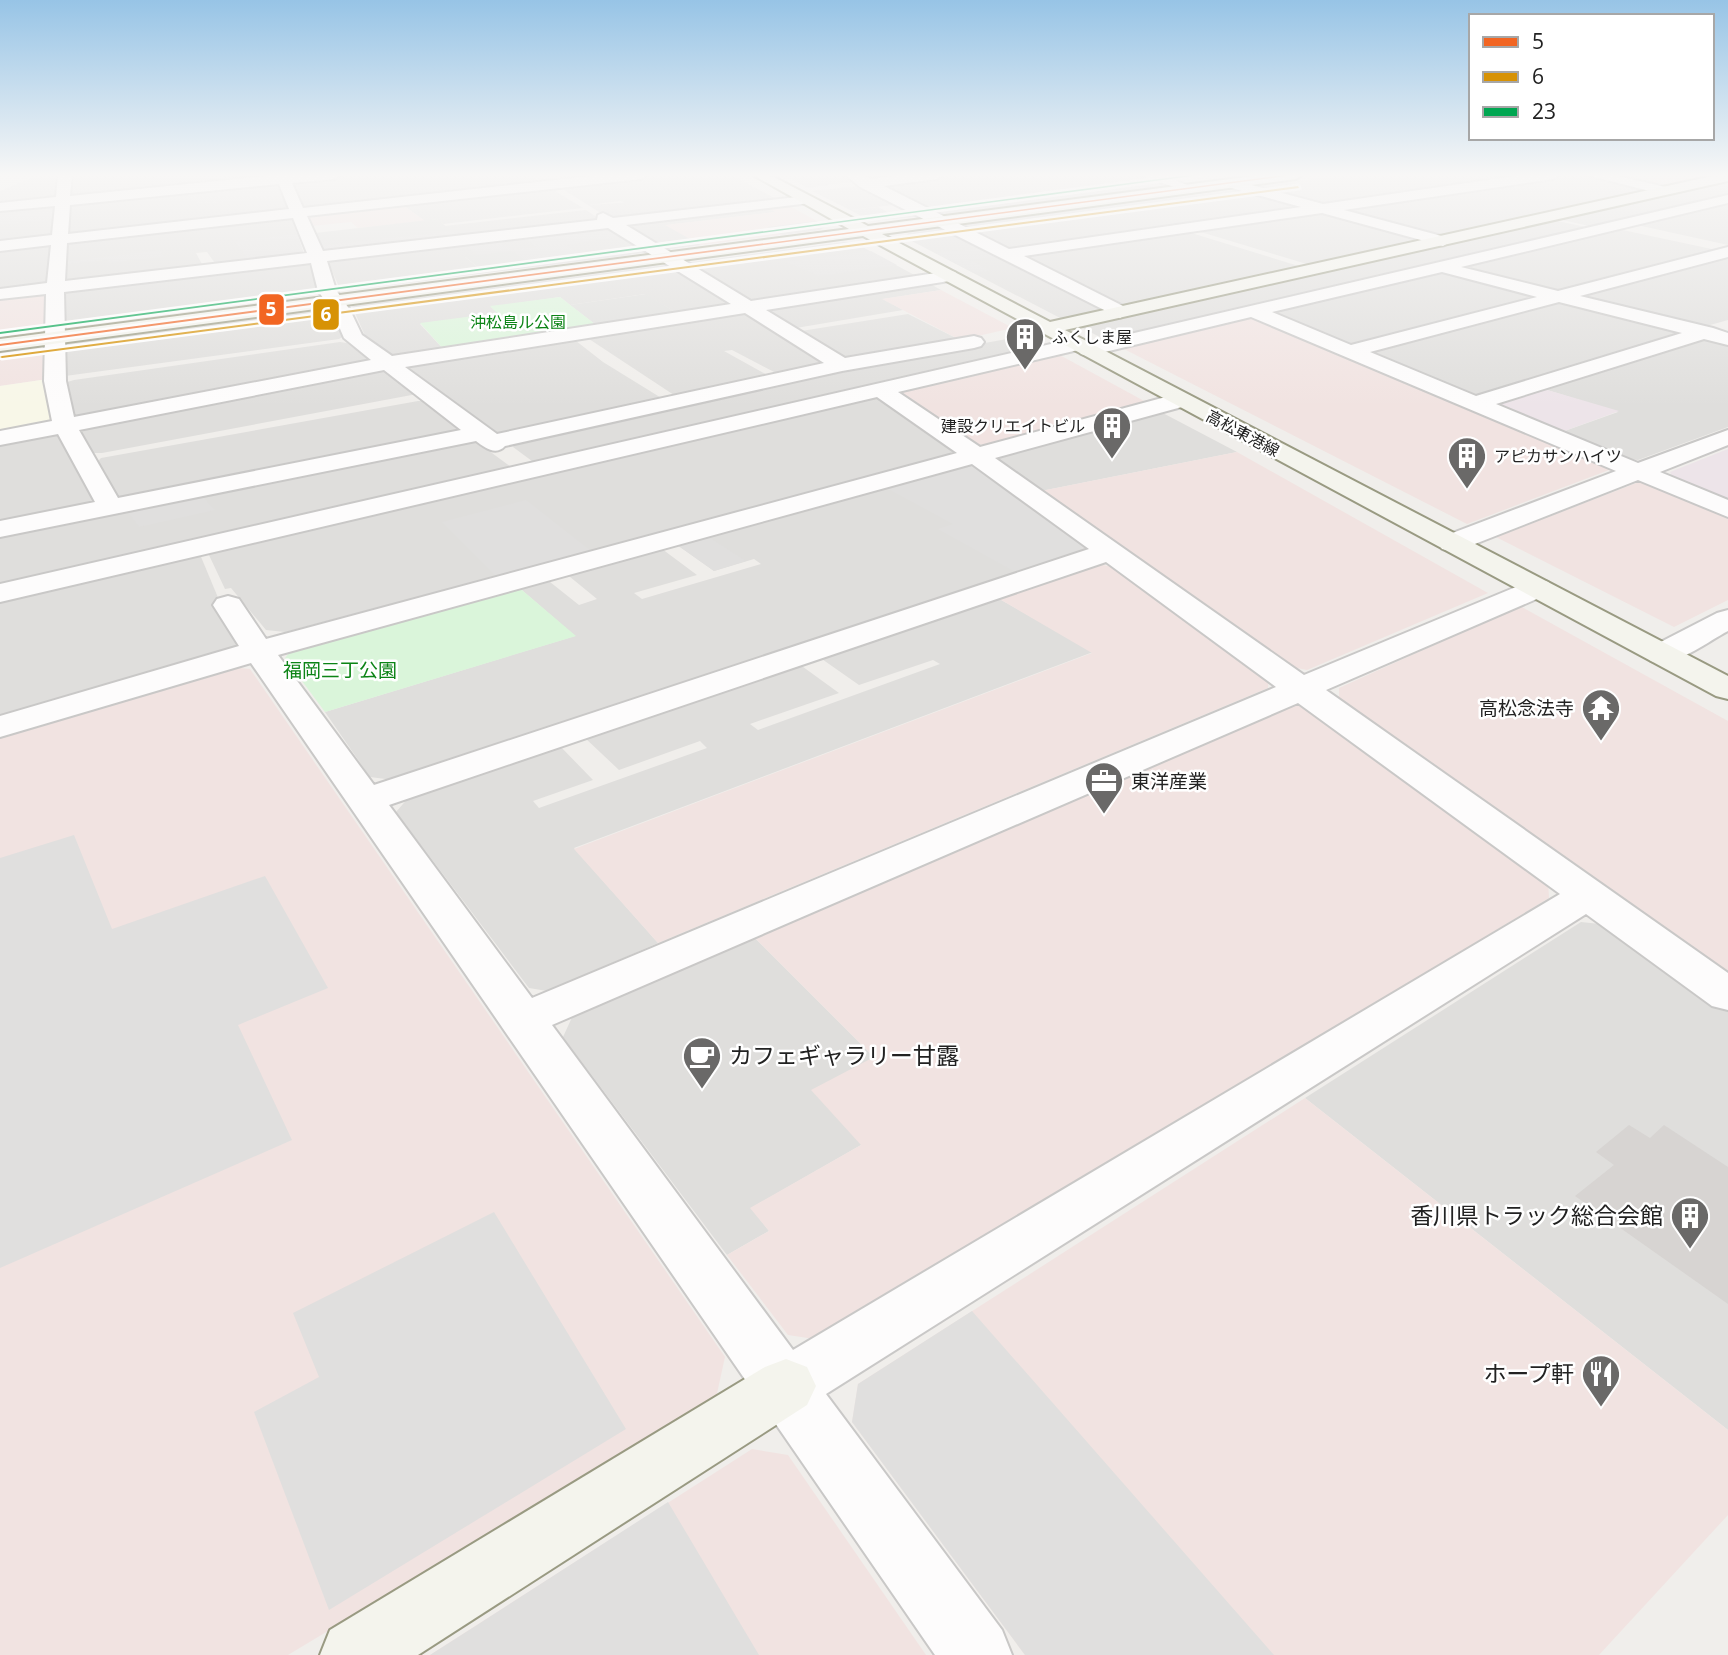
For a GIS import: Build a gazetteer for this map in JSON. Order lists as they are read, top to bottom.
{
  "streets": {
    "street": ["高松東港線"]
  },
  "parks": ["沖松島ル公園", "福岡三丁公園"],
  "places": {
    "building": [
      "ふくしま屋",
      "建設クリエイトビル",
      "アピカサンハイツ",
      "香川県トラック総合会館"
    ],
    "temple": ["高松念法寺"],
    "office": ["東洋産業"],
    "cafe": ["カフェギャラリー甘露"],
    "restaurant": ["ホープ軒"]
  },
  "lines": ["transit line 5", "transit line 6", "transit line 23"],
  "legend": ["5", "6", "23"]
}
